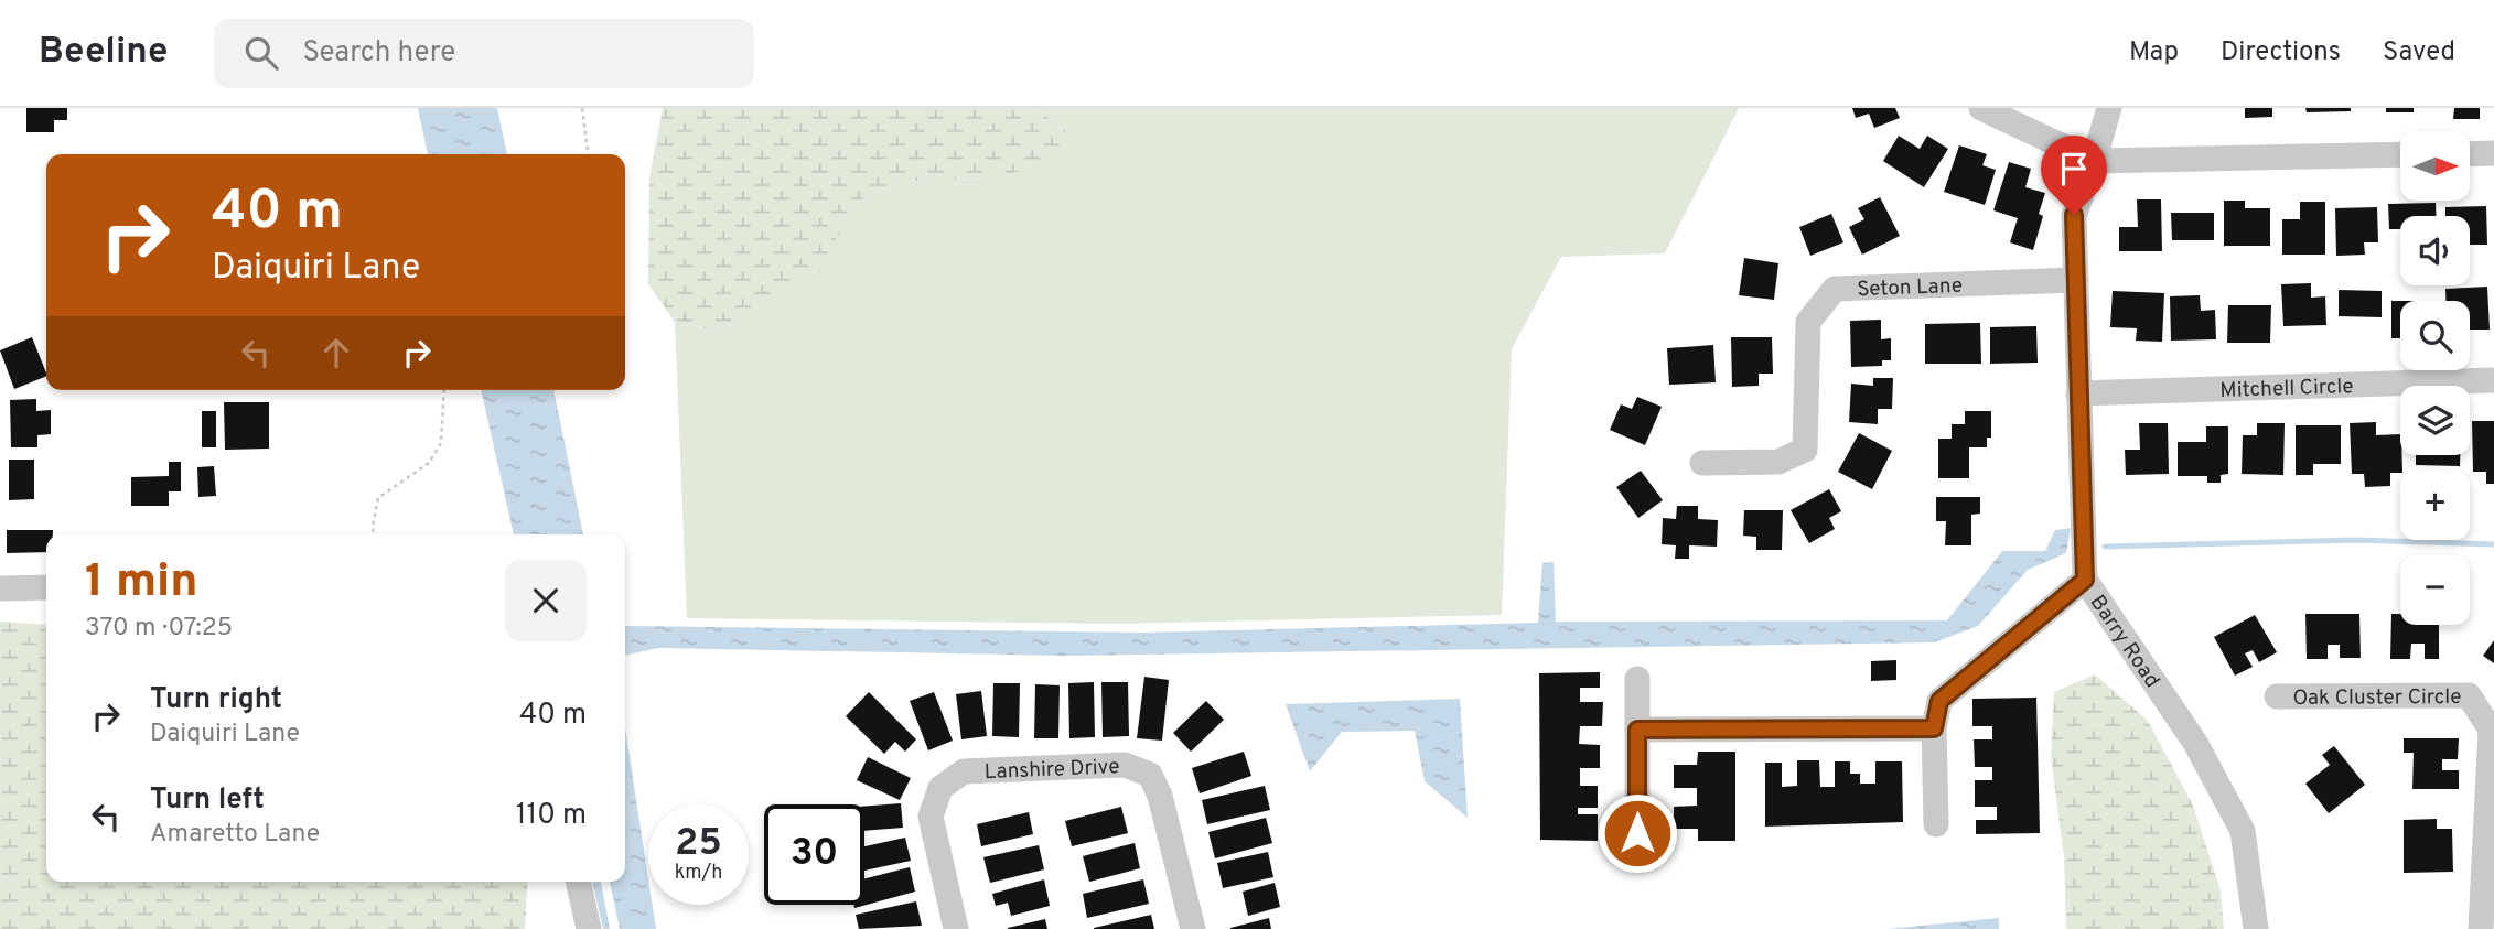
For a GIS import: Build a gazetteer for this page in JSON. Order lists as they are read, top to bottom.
{
  "streets": {
    "street": [
      "Seton Lane",
      "Mitchell Circle",
      "Barry Road",
      "Oak Cluster Circle",
      "Lanshire Drive"
    ]
  },
  "crossings": [
    ["Seton Lane", "Barry Road"],
    ["Mitchell Circle", "Barry Road"]
  ],
  "north": "right",
  "page": {
    "header": "Beeline",
    "search": "Search here",
    "nav": ["Map", "Directions", "Saved"],
    "map_buttons": ["+", "−"],
    "turn": ["40 m", "Daiquiri Lane"],
    "heading": ["1 min", "370 m · 07:25"],
    "list": [
      {
        "name": "Turn right",
        "note": "Daiquiri Lane",
        "value": "40 m"
      },
      {
        "name": "Turn left",
        "note": "Amaretto Lane",
        "value": "110 m"
      }
    ],
    "speed": "25 km/h",
    "limit": "30"
  }
}
